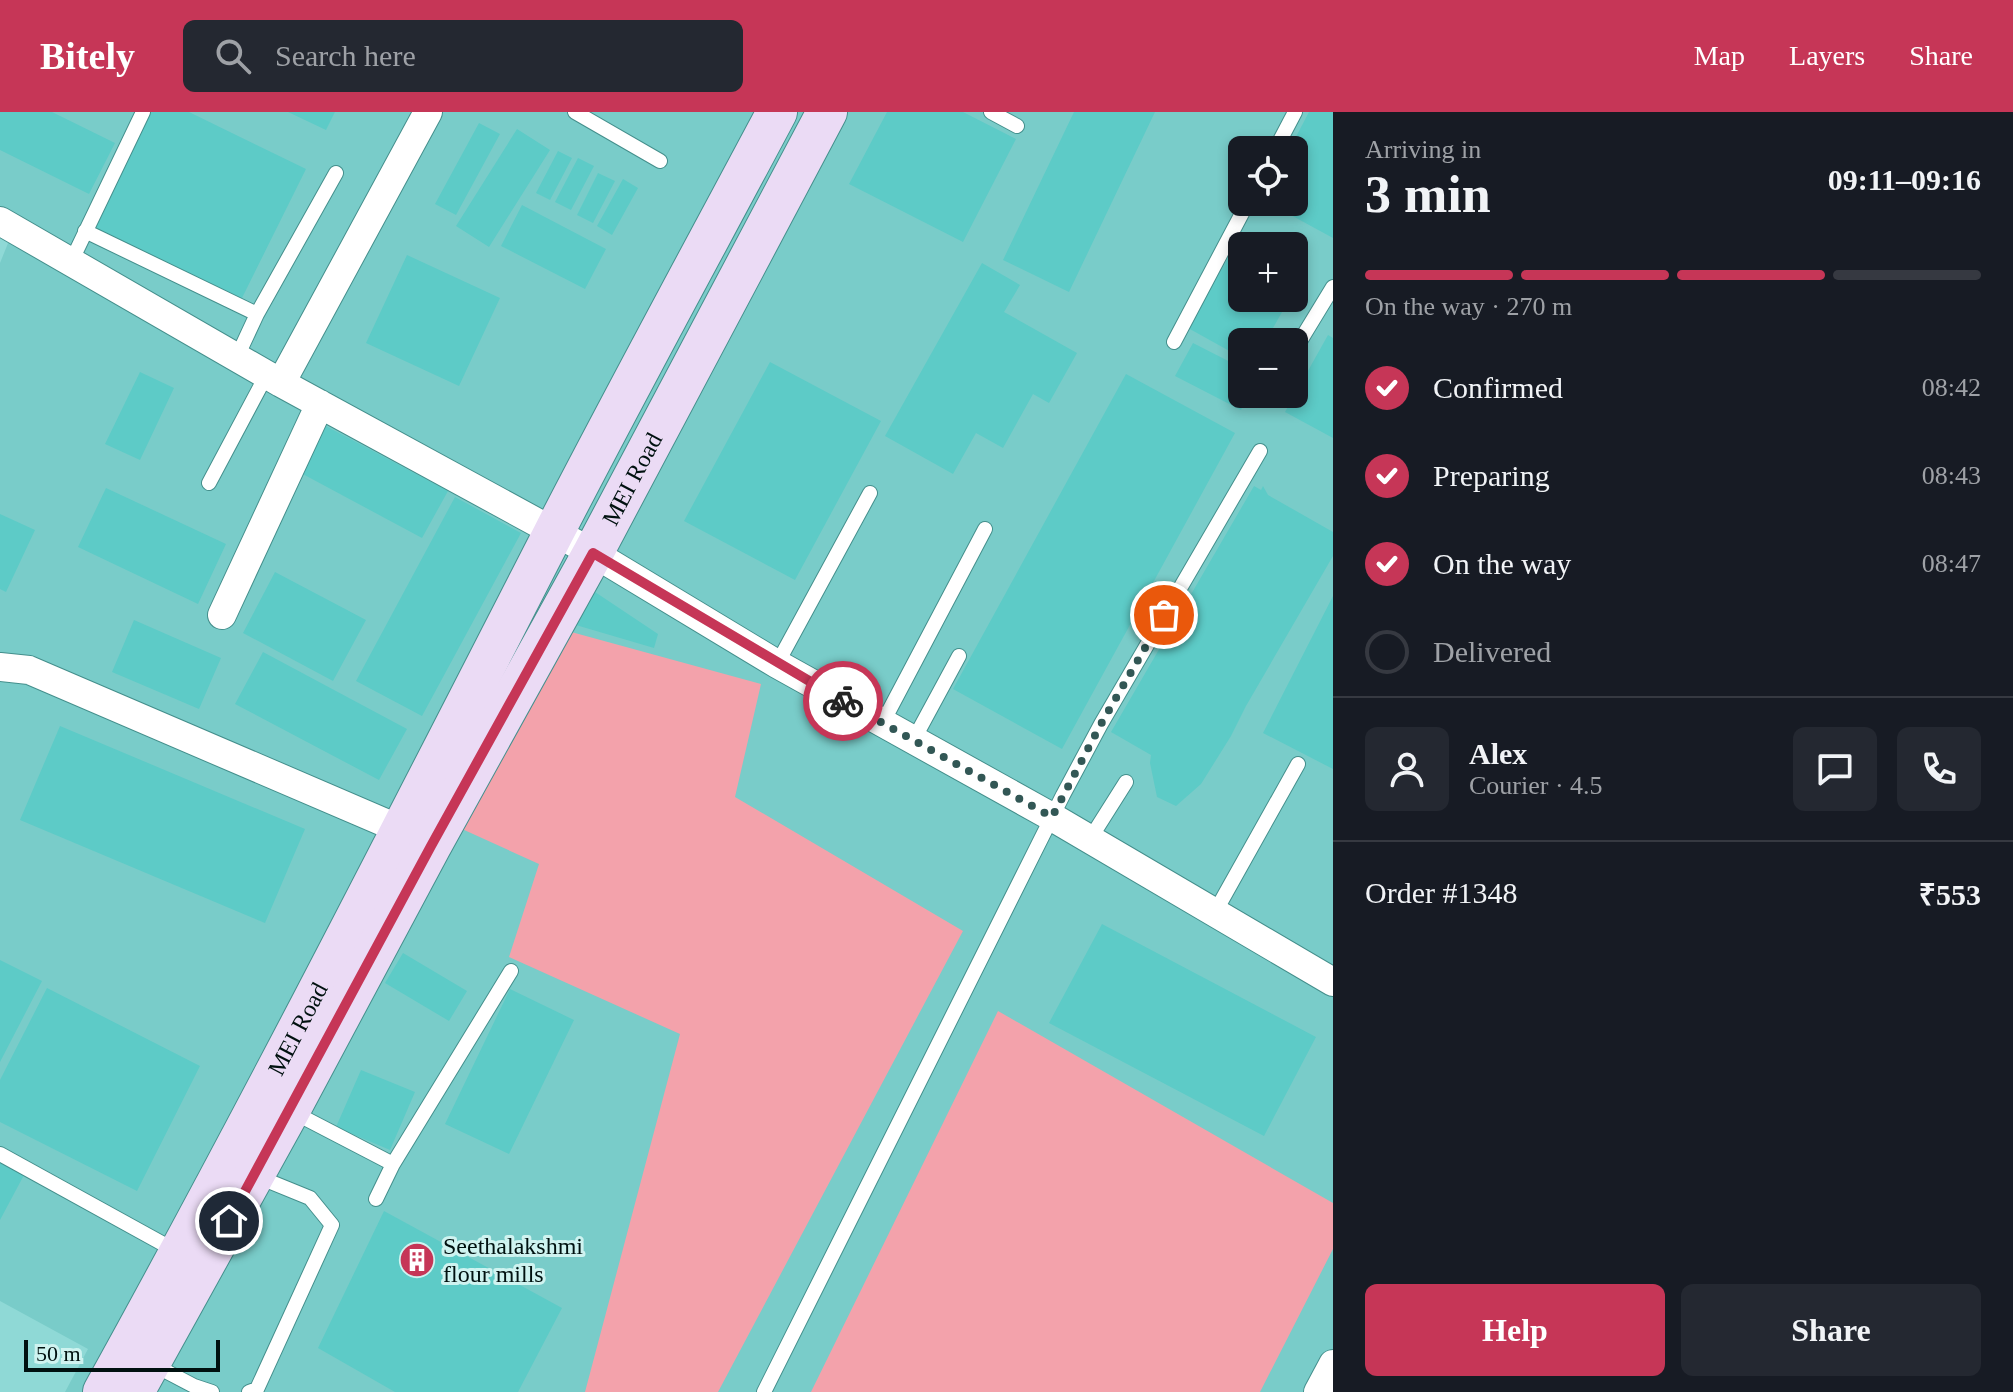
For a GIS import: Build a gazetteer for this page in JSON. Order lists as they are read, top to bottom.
{
  "streets": {
    "street": ["MEI Road"]
  },
  "places": {
    "building": ["Seethalakshmi flour mills"]
  },
  "scale_bar": "50 m",
  "page": {
    "header": "Bitely",
    "search": "Search here",
    "nav": ["Map", "Layers", "Share"],
    "heading": ["3 min", "Arriving in", "09:11–09:16"],
    "panel": [
      "Alex",
      "Courier · 4.5",
      "Order #1348",
      "₹553"
    ],
    "map_buttons": ["+", "−"],
    "bar": "On the way · 270 m",
    "list": [
      ["Confirmed", "08:42"],
      ["Preparing", "08:43"],
      ["On the way", "08:47"],
      "Delivered"
    ],
    "buttons": ["Help", "Share"],
    "scale": "50 m"
  }
}
